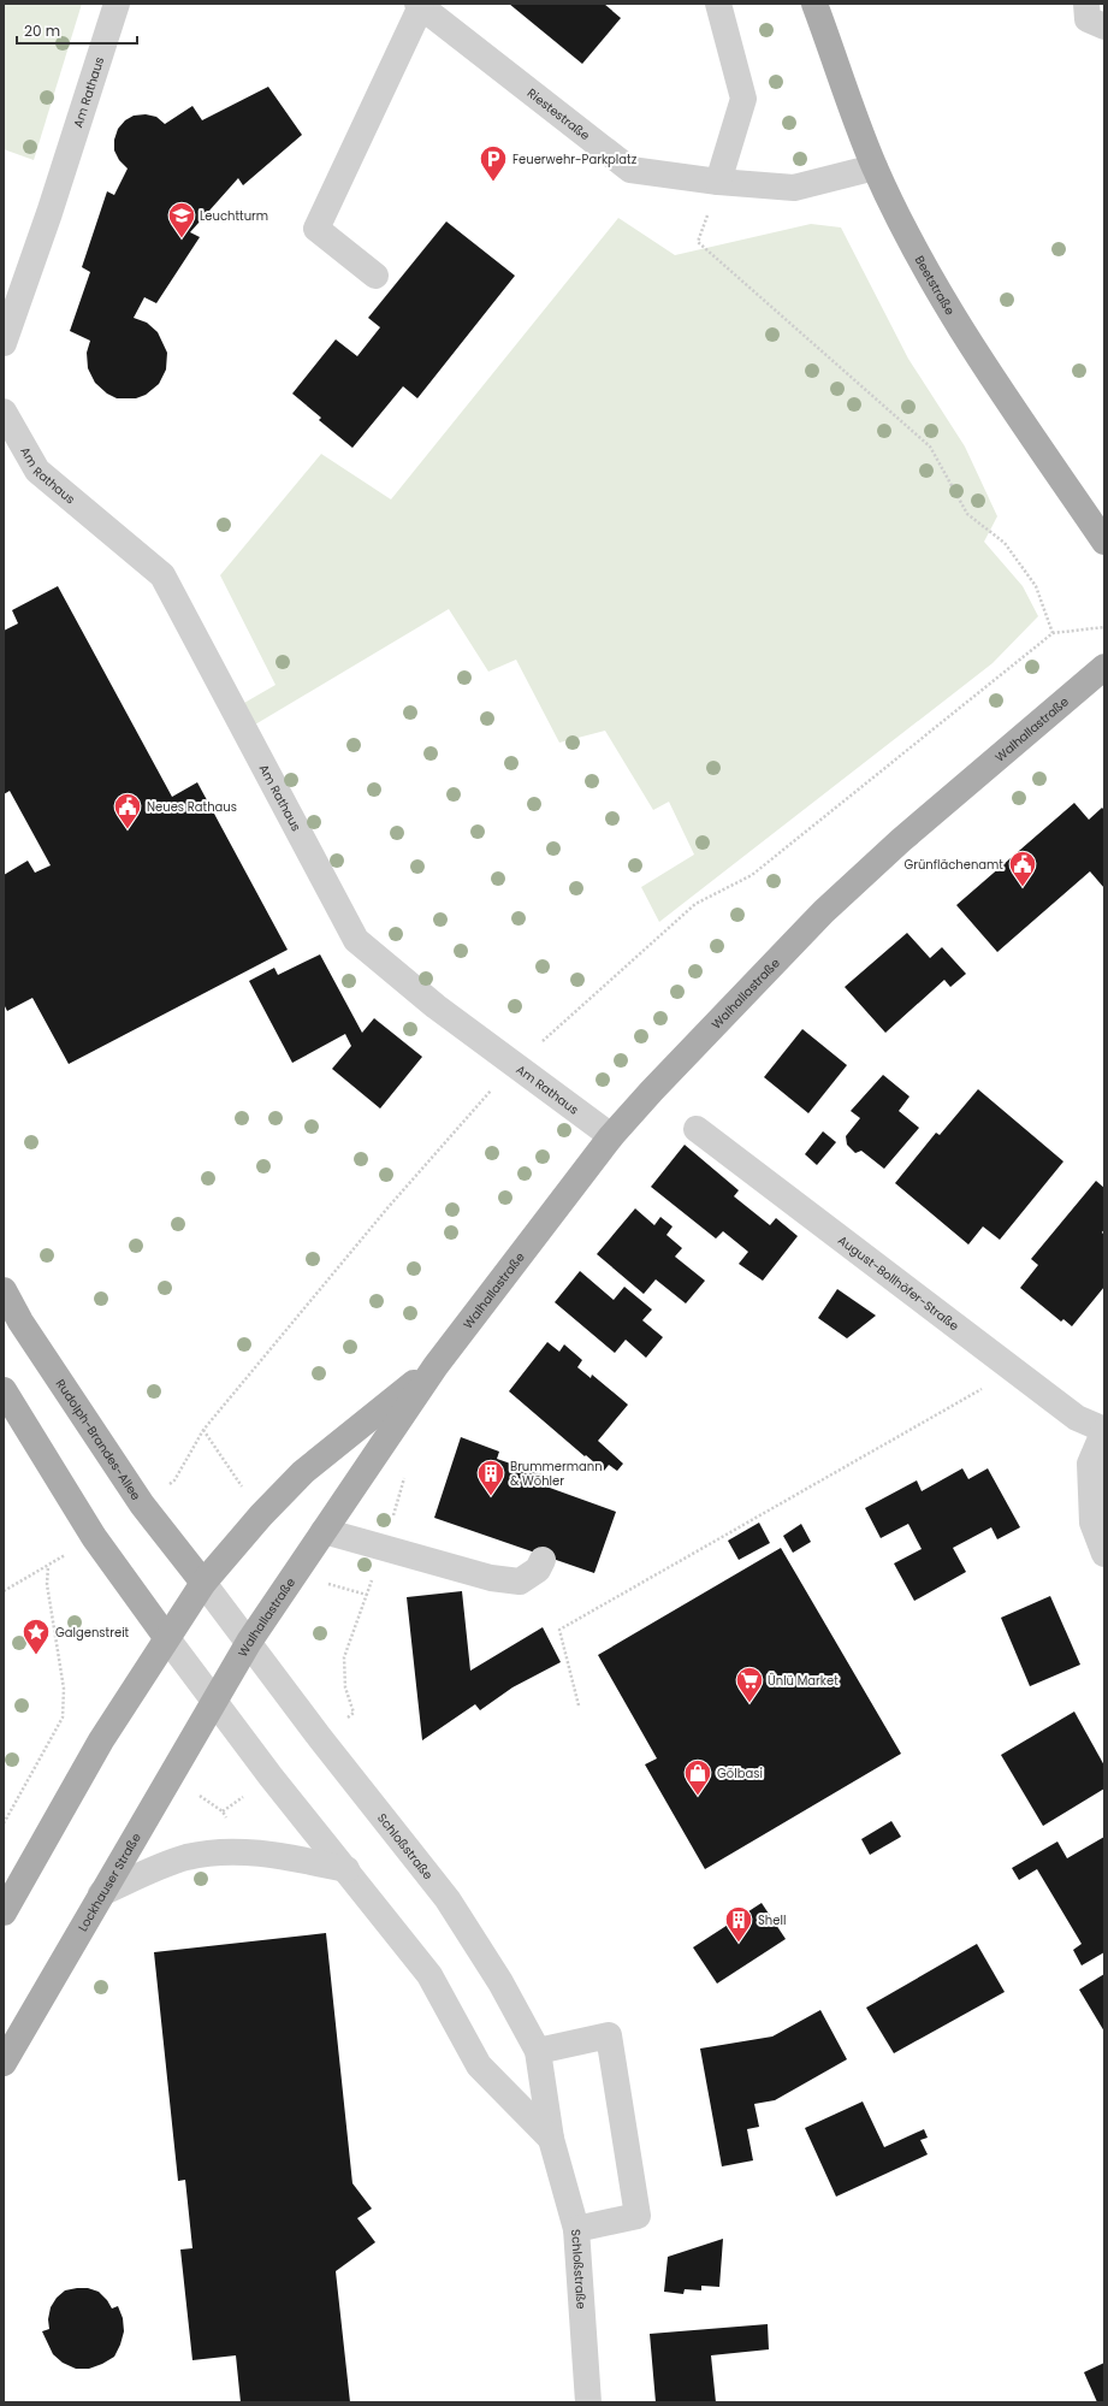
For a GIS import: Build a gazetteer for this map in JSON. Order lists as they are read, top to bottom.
{
  "streets": {
    "main road": [
      "Beetstraße",
      "Walhallastraße",
      "Rudolph-Brandes-Allee",
      "Lockhauser Straße"
    ],
    "street": [
      "Am Rathaus",
      "Riestestraße",
      "August-Bollhöfer-Straße",
      "Schloßstraße"
    ]
  },
  "crossings": [
    ["Am Rathaus", "Walhallastraße"],
    ["Riestestraße", "Beetstraße"],
    ["Walhallastraße", "Rudolph-Brandes-Allee"],
    ["Walhallastraße", "Schloßstraße"],
    ["Walhallastraße", "Lockhauser Straße"],
    ["Rudolph-Brandes-Allee", "Schloßstraße"],
    ["Schloßstraße", "Lockhauser Straße"]
  ],
  "places": {
    "parking": ["Feuerwehr-Parkplatz"],
    "school or university": ["Leuchtturm"],
    "public building": ["Neues Rathaus", "Grünflächenamt"],
    "building": ["Brummermann & Wöhler", "Shell"],
    "place": ["Galgenstreit"],
    "supermarket": ["Ünlü Market"],
    "shop": ["Gölbasi"]
  },
  "scale_bar": "20 m"
}
